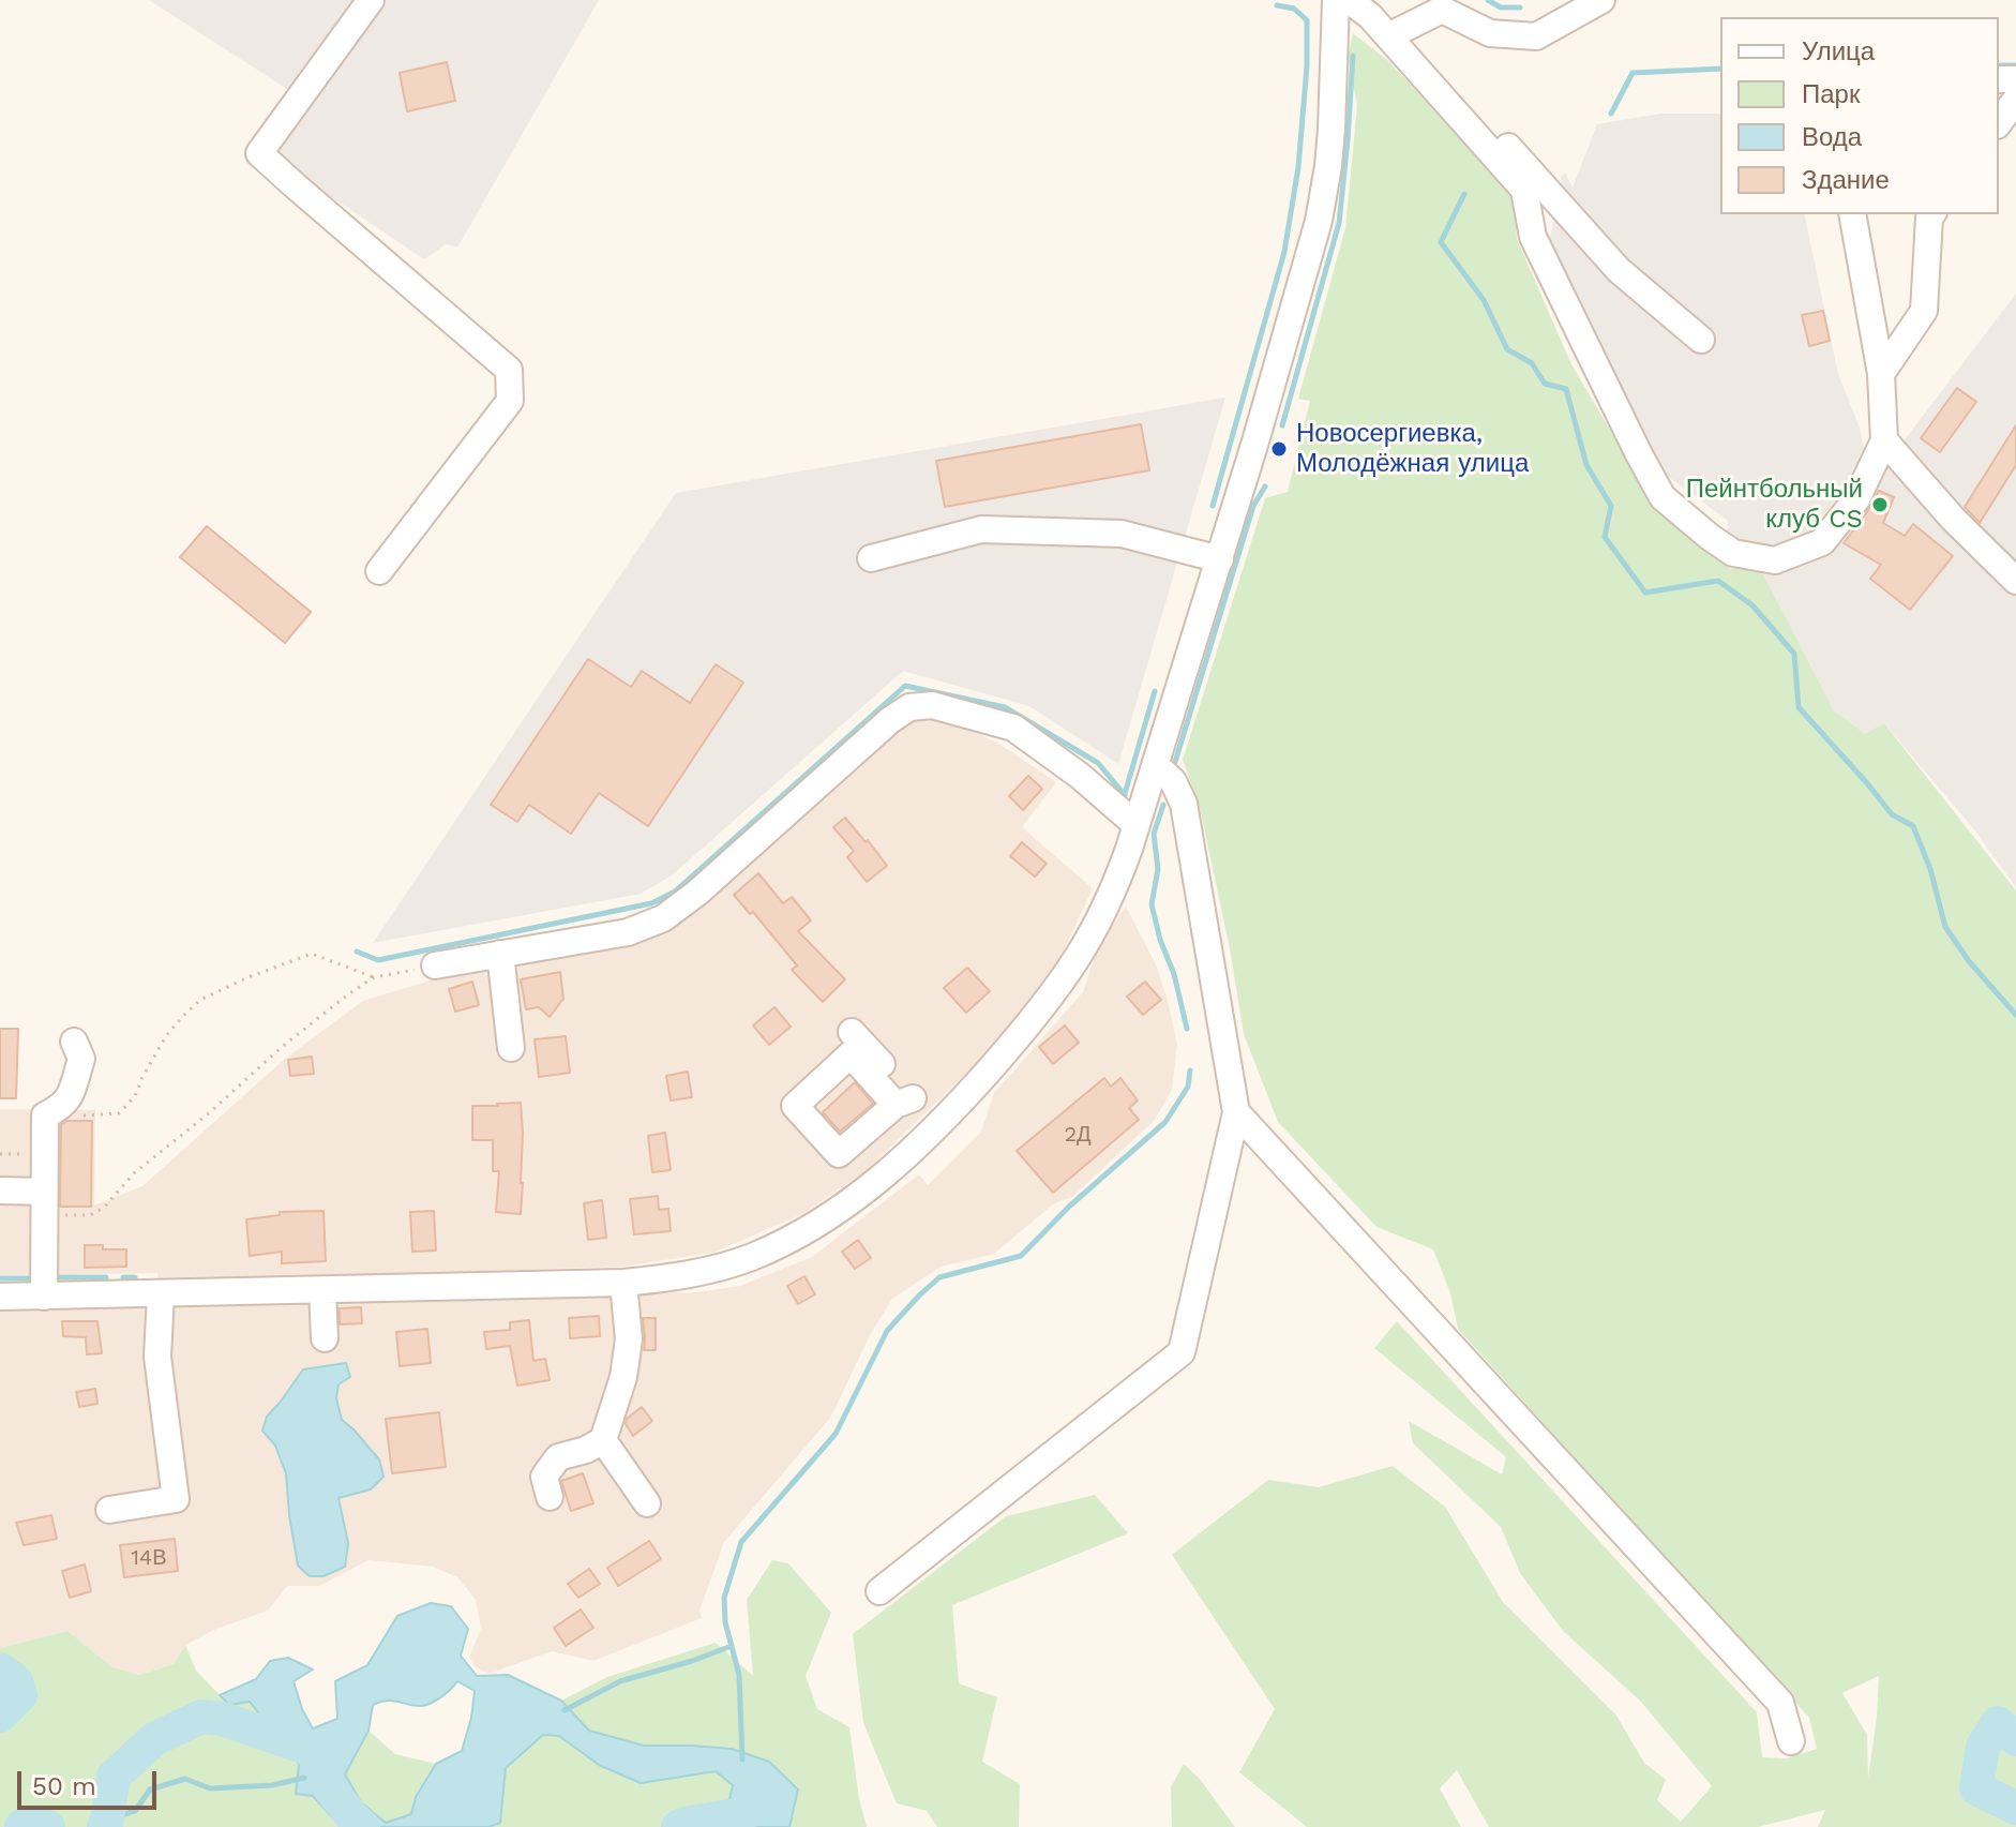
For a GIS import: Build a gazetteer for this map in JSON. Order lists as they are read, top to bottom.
{
  "places": ["Новосергиевка, Молодёжная улица", "Пейнтбольный клуб CS"],
  "house_numbers": ["2Д", "14В"],
  "legend": [
    "Улица",
    "Парк",
    "Вода",
    "Здание"
  ],
  "scale_bar": "50 m"
}
